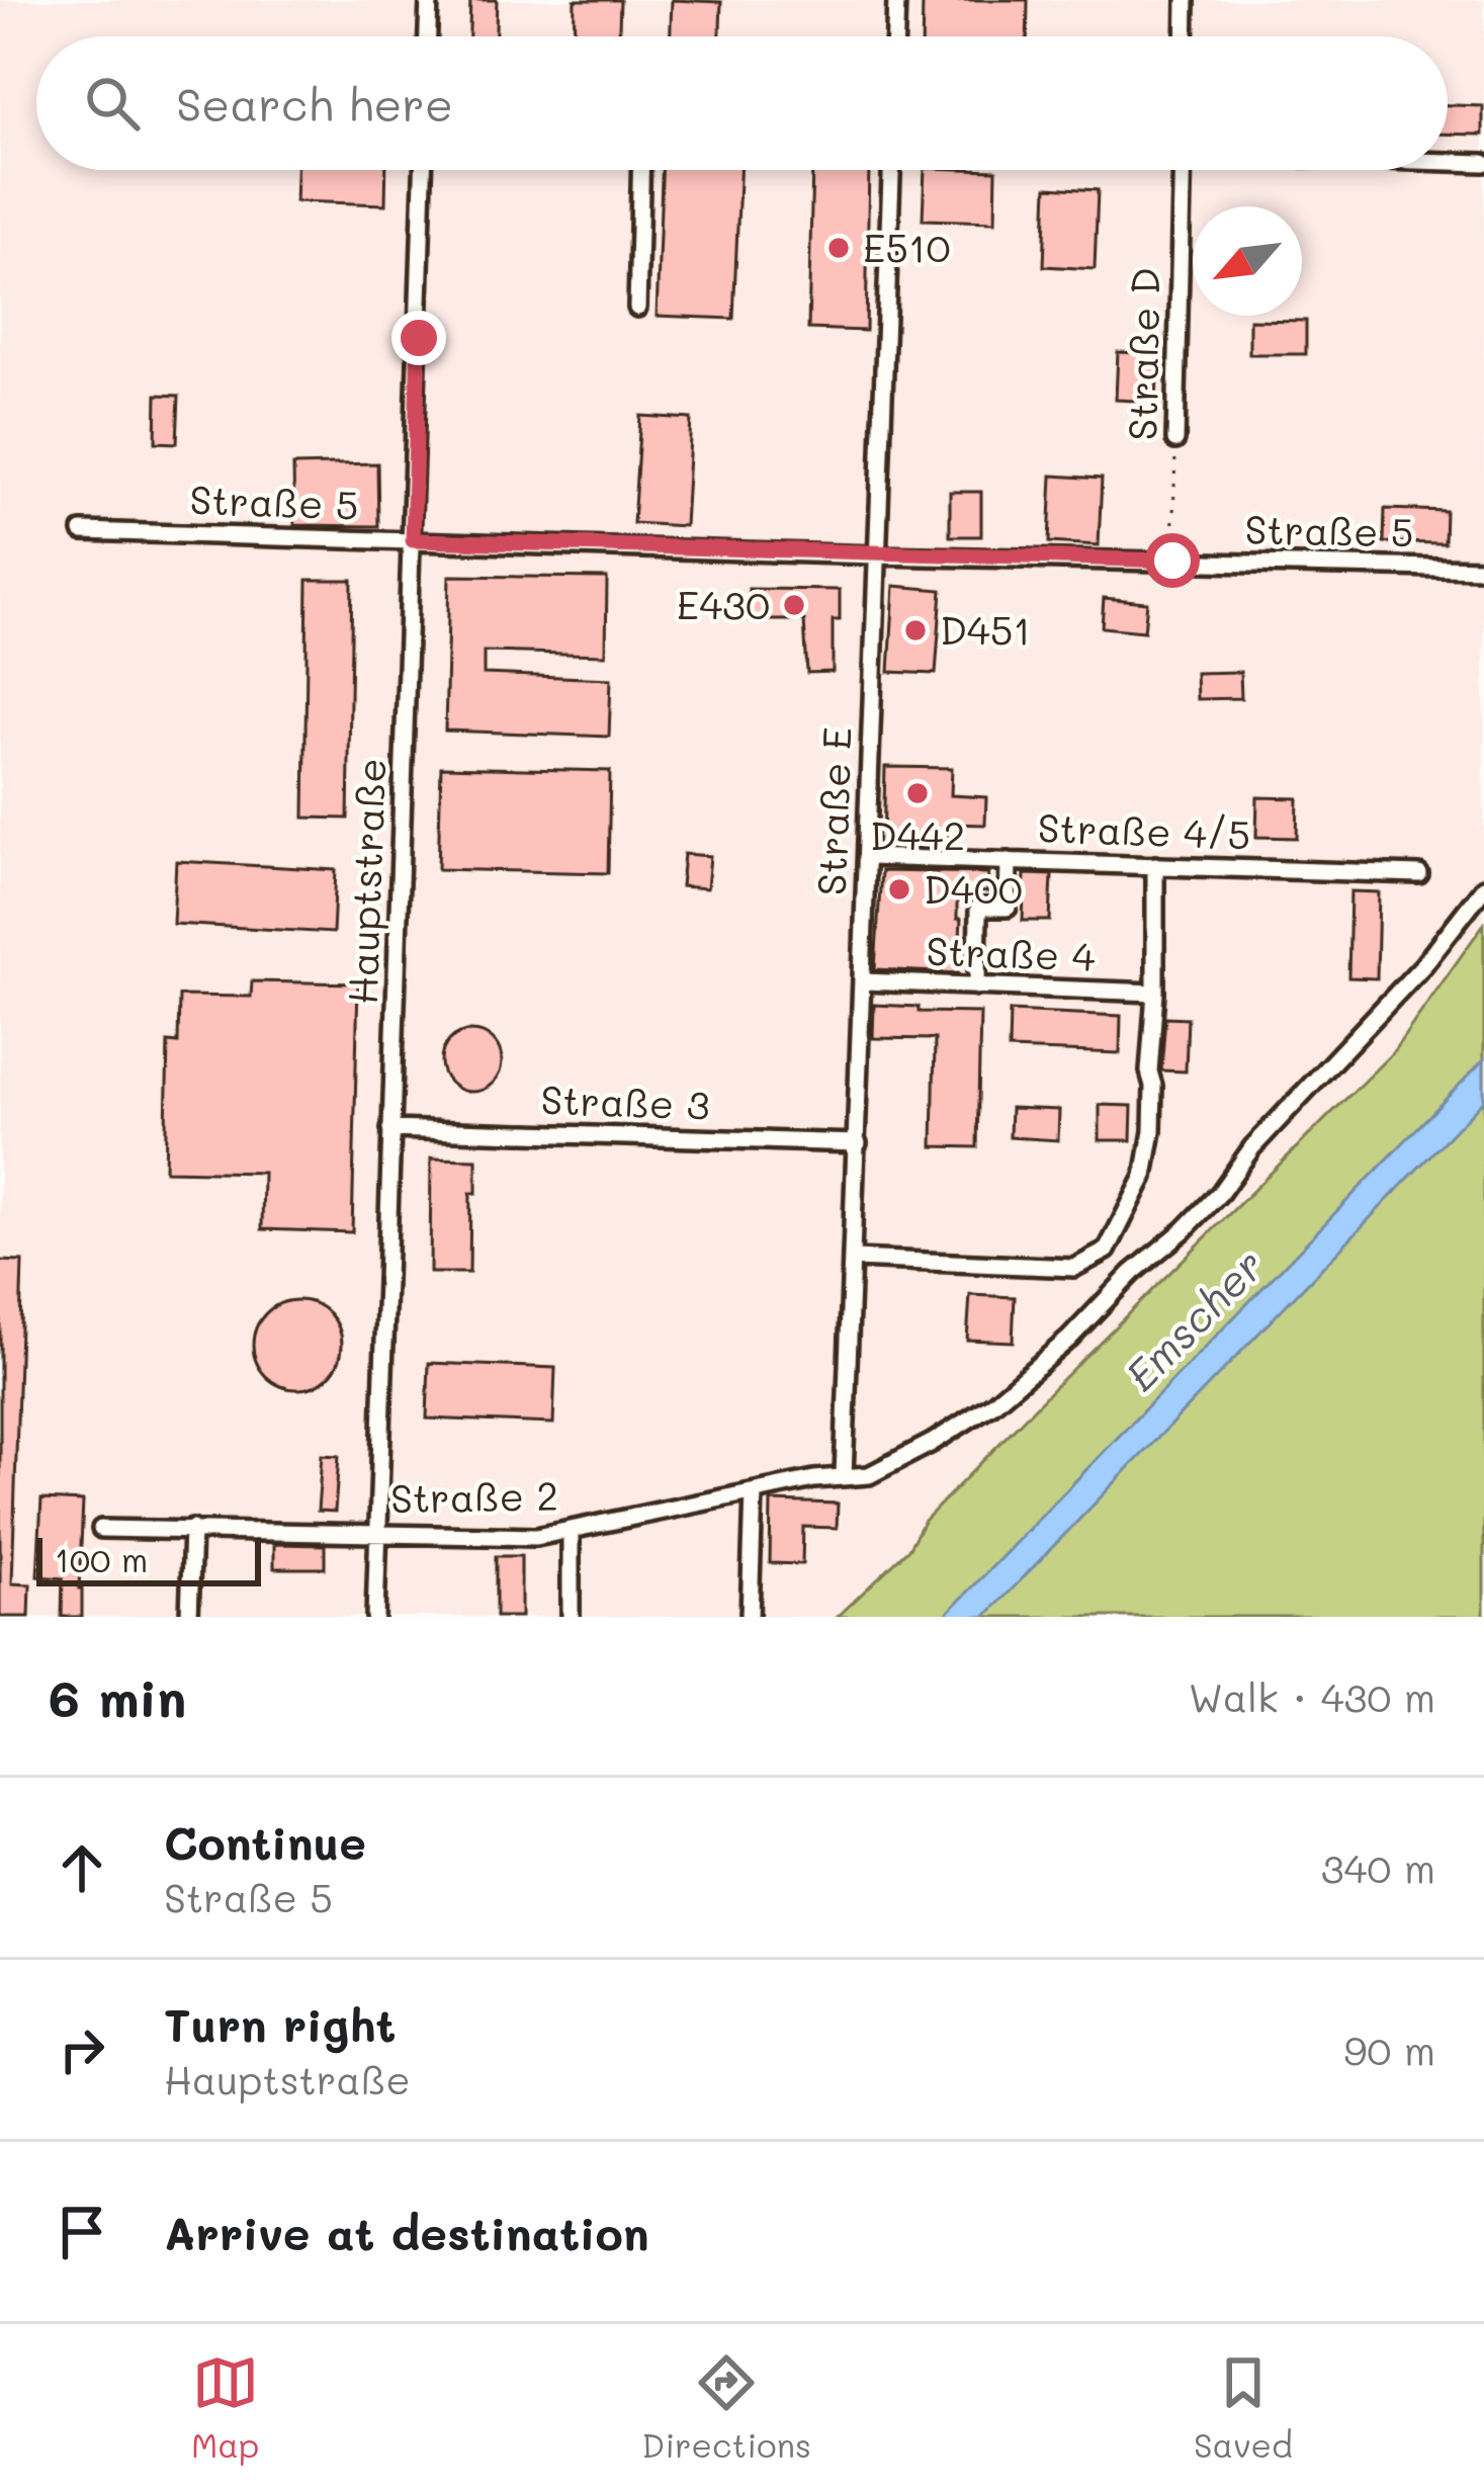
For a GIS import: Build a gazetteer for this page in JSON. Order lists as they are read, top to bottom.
{
  "streets": {
    "lane": [
      "Straße D",
      "Straße 5",
      "Straße E",
      "Straße 4/5",
      "Hauptstraße",
      "Straße 4",
      "Straße 3",
      "Straße 2"
    ]
  },
  "crossings": [
    ["Straße D", "Straße 5"],
    ["Straße 5", "Straße E"],
    ["Straße 5", "Hauptstraße"],
    ["Straße E", "Straße 4/5"],
    ["Straße E", "Straße 4"],
    ["Straße E", "Straße 3"],
    ["Straße E", "Straße 2"],
    ["Hauptstraße", "Straße 3"],
    ["Hauptstraße", "Straße 2"]
  ],
  "water": ["Emscher"],
  "places": [
    "E510",
    "E430",
    "D451",
    "D442",
    "D400"
  ],
  "scale_bar": "100 m",
  "north": "bottom left",
  "page": {
    "search": "Search here",
    "scale": "100 m",
    "heading": ["6 min", "Walk · 430 m"],
    "list": [
      ["Continue", "Straße 5", "340 m"],
      ["Turn right", "Hauptstraße", "90 m"],
      "Arrive at destination"
    ],
    "nav": ["Map", "Directions", "Saved"]
  }
}
